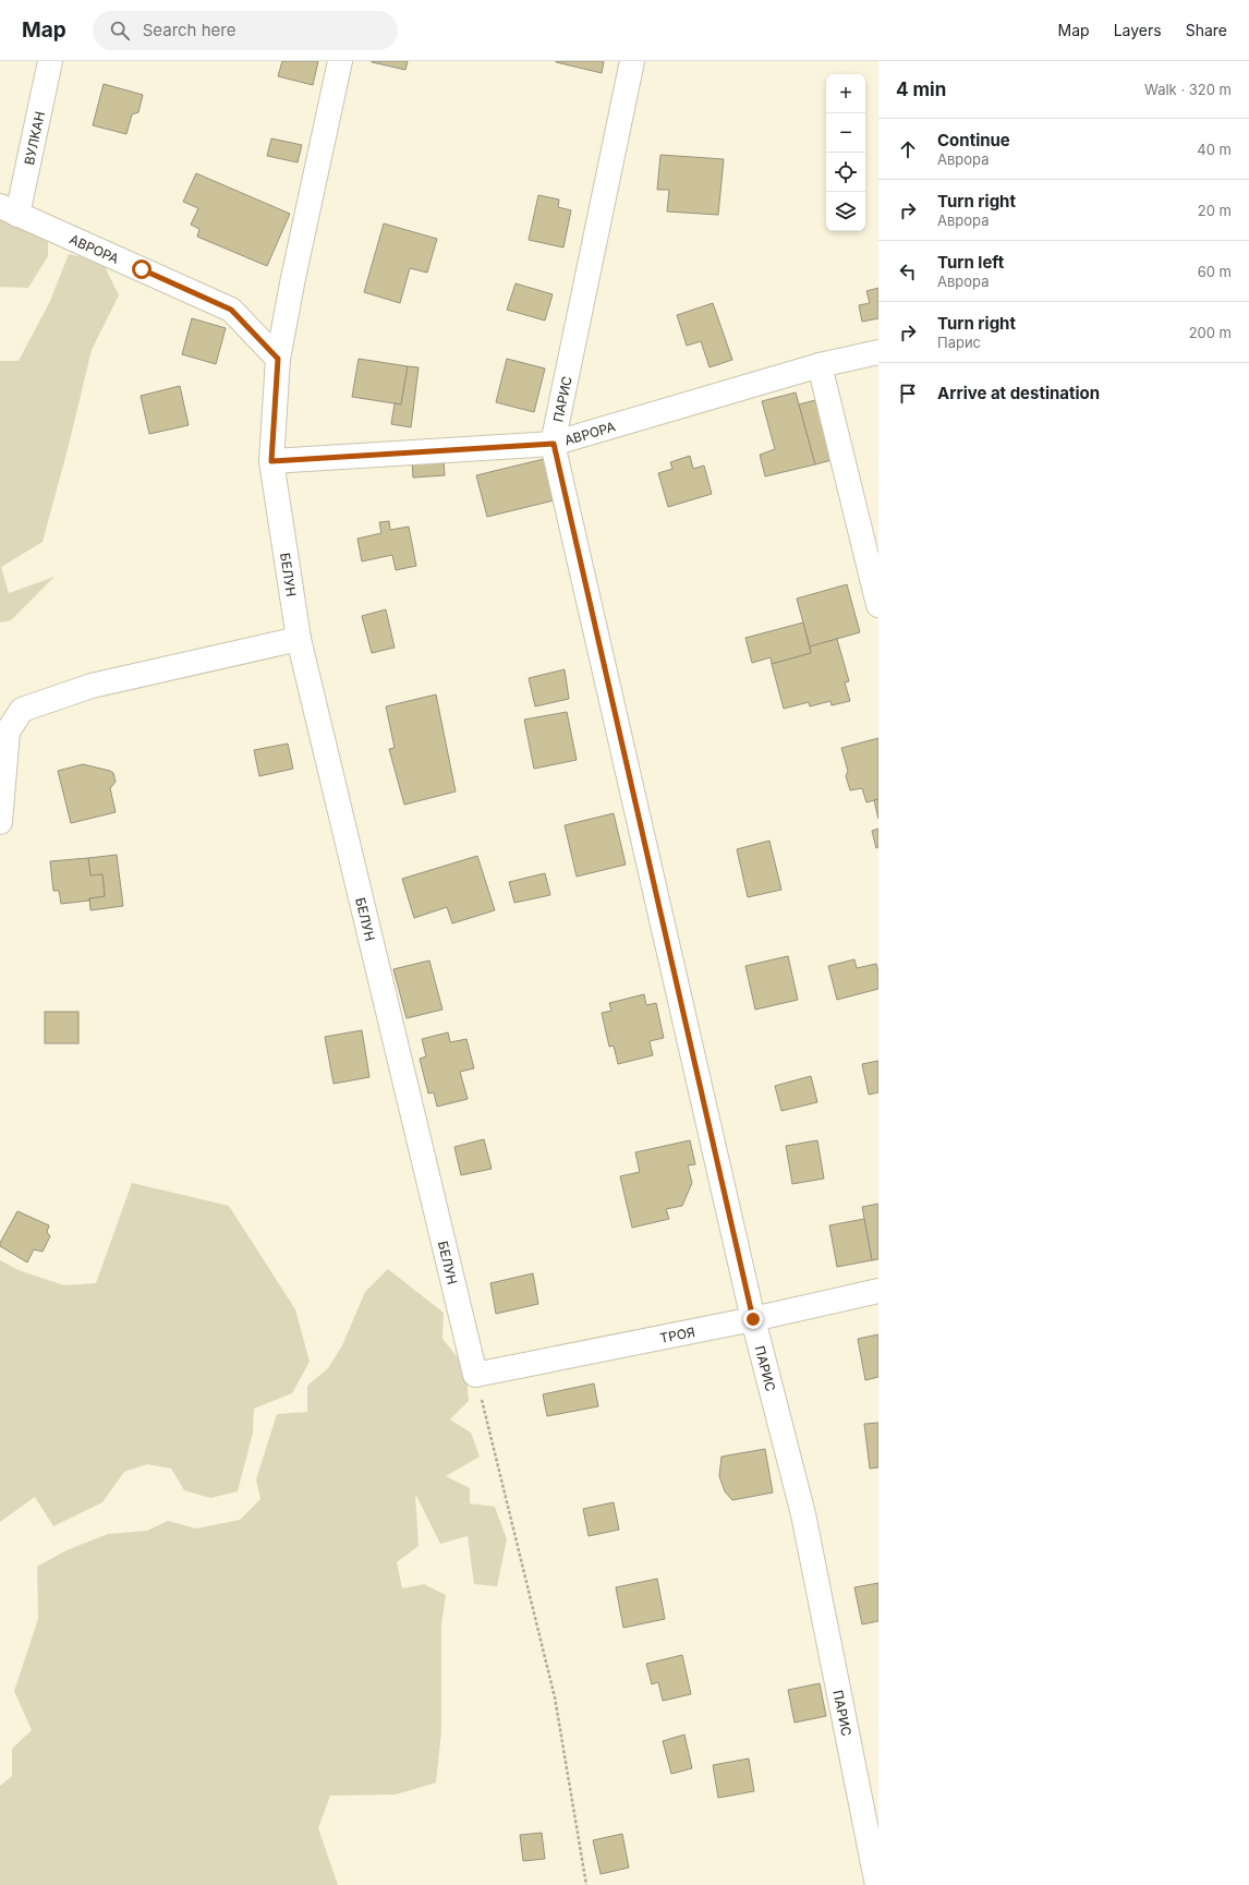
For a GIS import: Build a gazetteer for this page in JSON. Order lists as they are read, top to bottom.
{
  "streets": {
    "street": [
      "ВУЛКАН",
      "АВРОРА",
      "ПАРИС",
      "БЕЛУН",
      "ТРОЯ"
    ]
  },
  "crossings": [
    ["ВУЛКАН", "АВРОРА"],
    ["АВРОРА", "ПАРИС"],
    ["АВРОРА", "БЕЛУН"],
    ["ПАРИС", "ТРОЯ"],
    ["БЕЛУН", "ТРОЯ"]
  ],
  "page": {
    "header": "Map",
    "search": "Search here",
    "nav": ["Map", "Layers", "Share"],
    "heading": ["4 min", "Walk · 320 m"],
    "map_buttons": ["+", "−"],
    "list": [
      ["Continue", "Аврора", "40 m"],
      ["Turn right", "Аврора", "20 m"],
      ["Turn left", "Аврора", "60 m"],
      ["Turn right", "Парис", "200 m"],
      "Arrive at destination"
    ]
  }
}
